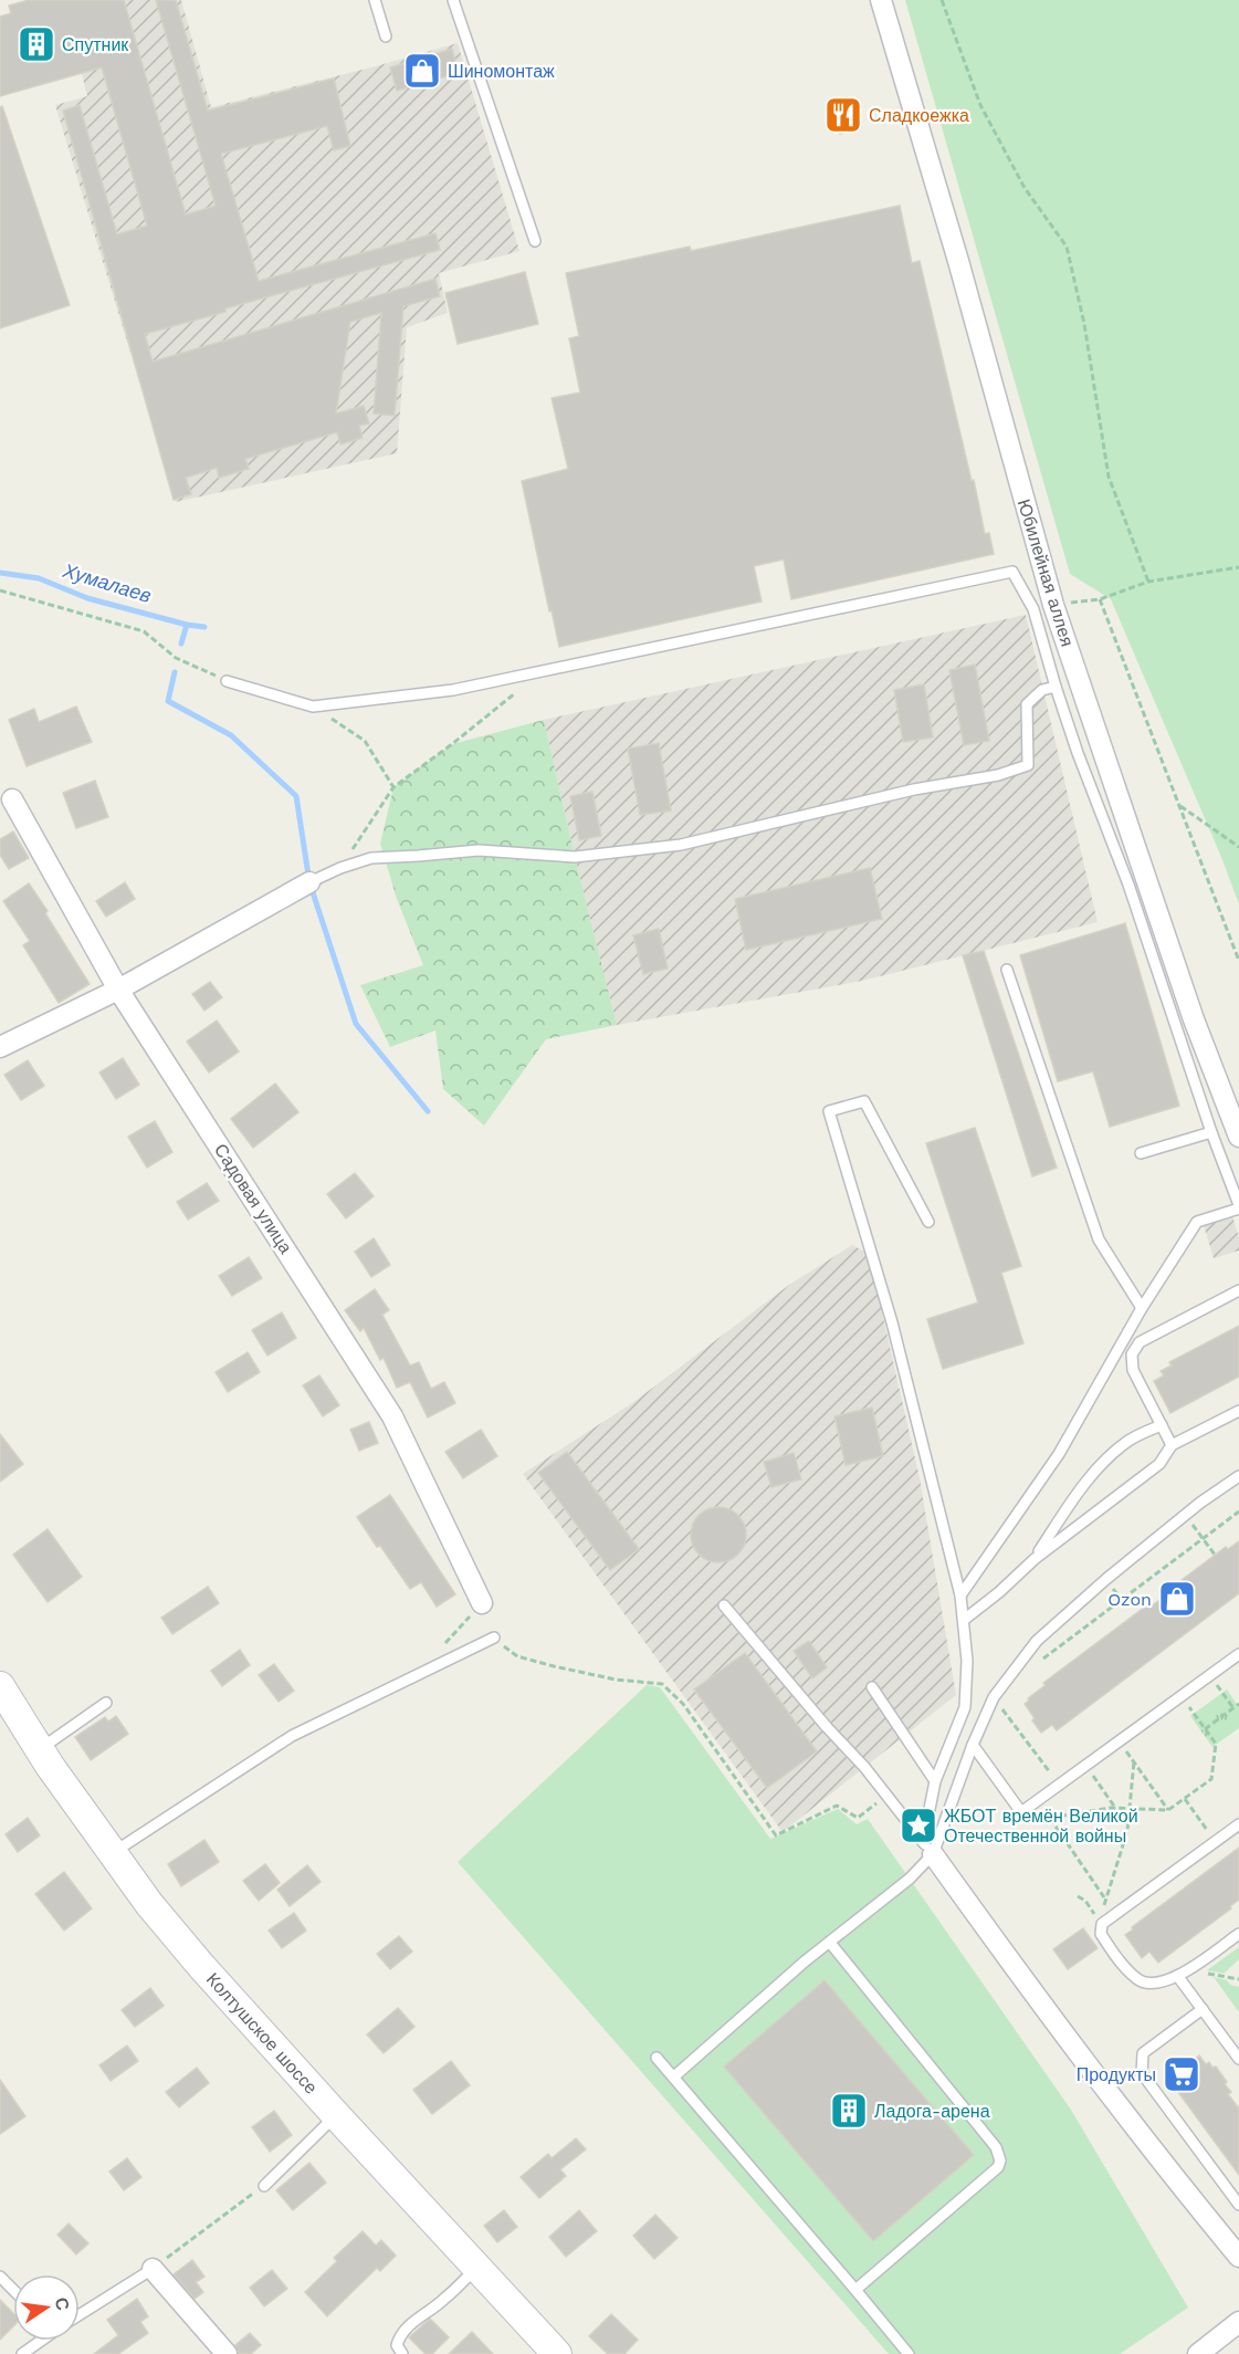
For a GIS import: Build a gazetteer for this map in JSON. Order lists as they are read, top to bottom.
{
  "streets": {
    "main road": ["Колтушское шоссе"],
    "street": ["Юбилейная аллея", "Садовая улица"]
  },
  "water": ["Хумалаев"],
  "places": {
    "building": ["Спутник", "Ладога-арена"],
    "shop": ["Шиномонтаж", "Ozon"],
    "restaurant": ["Сладкоежка"],
    "place": ["ЖБОТ времён Великой Отечественной войны"],
    "supermarket": ["Продукты"]
  },
  "north": "right"
}
